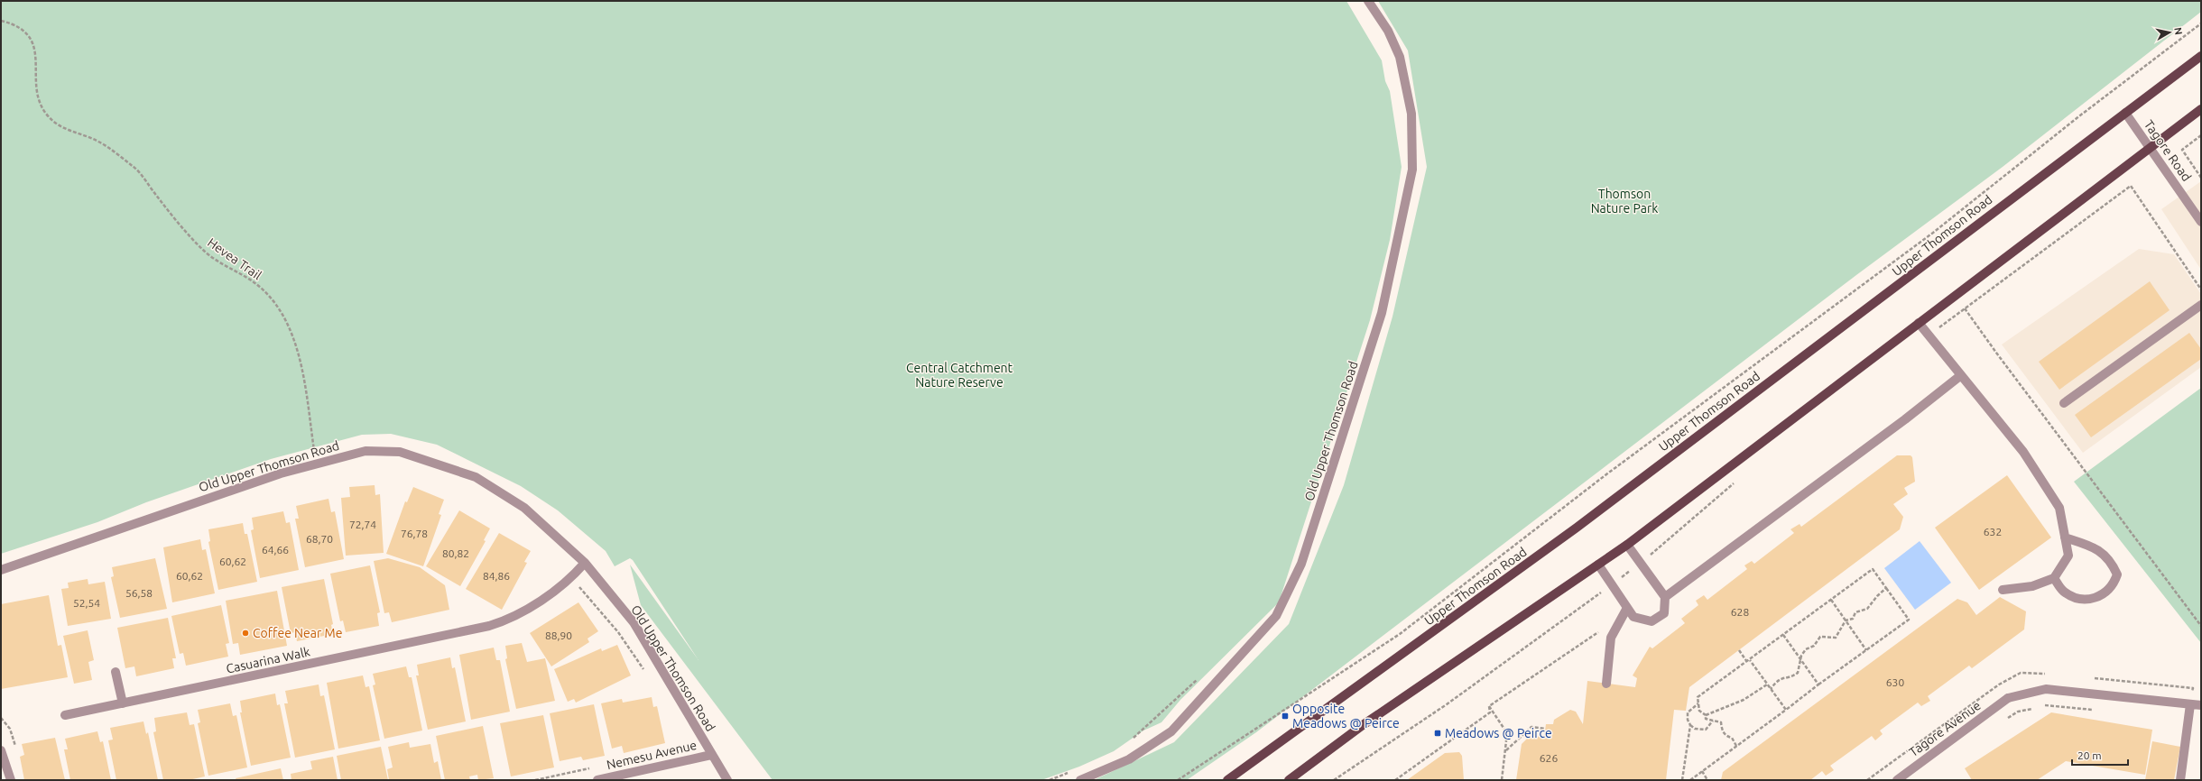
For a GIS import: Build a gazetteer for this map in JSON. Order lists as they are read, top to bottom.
{
  "streets": {
    "main road": ["Upper Thomson Road"],
    "street": [
      "Tagore Road",
      "Old Upper Thomson Road",
      "Casuarina Walk",
      "Tagore Avenue",
      "Nemesu Avenue"
    ],
    "path": ["Hevea Trail"]
  },
  "crossings": [
    ["Tagore Road", "Upper Thomson Road"],
    ["Hevea Trail", "Old Upper Thomson Road"],
    ["Old Upper Thomson Road", "Casuarina Walk"],
    ["Old Upper Thomson Road", "Nemesu Avenue"]
  ],
  "parks": ["Thomson Nature Park", "Central Catchment Nature Reserve"],
  "places": {
    "other": ["Coffee Near Me"],
    "transit": ["Opposite Meadows @ Peirce", "Meadows @ Peirce"]
  },
  "house_numbers": [
    "72,74",
    "632",
    "76,78",
    "68,70",
    "64,66",
    "80,82",
    "60,62",
    "60,62",
    "84,86",
    "56,58",
    "52,54",
    "628",
    "88,90",
    "630",
    "626"
  ],
  "scale_bar": "20 m",
  "north": "right"
}
